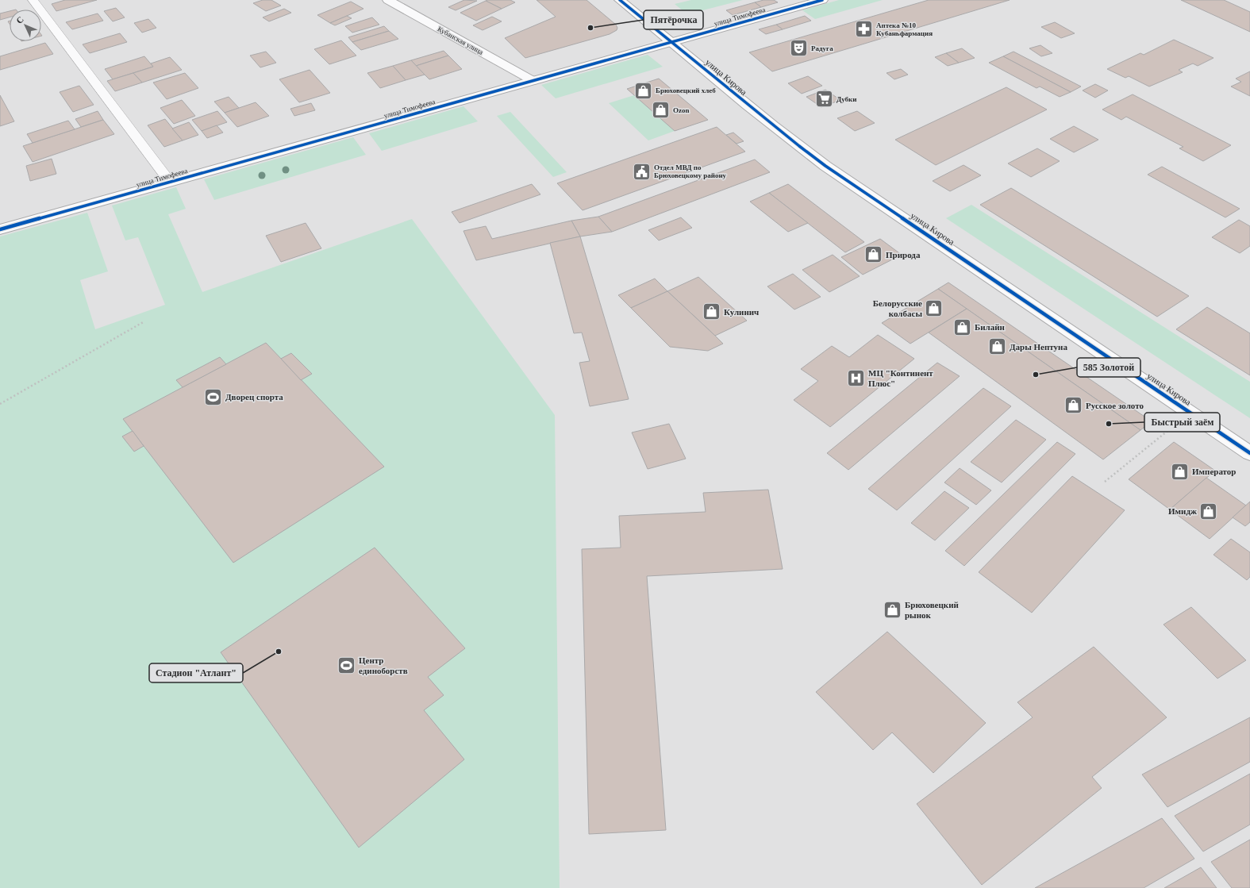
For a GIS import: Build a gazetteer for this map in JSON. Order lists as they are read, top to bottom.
{
  "streets": {
    "street": ["улица Тимофеева", "Кубанская улица", "улица Кирова"]
  },
  "crossings": [
    ["улица Тимофеева", "Кубанская улица"],
    ["улица Тимофеева", "улица Кирова"]
  ],
  "places": {
    "other": [
      "Пятёрочка",
      "585 Золотой",
      "Быстрый заём",
      "Стадион \"Атлант\""
    ],
    "pharmacy": ["Аптека №10 Кубаньфармация"],
    "theatre": ["Радуга"],
    "shop": [
      "Брюховецкий хлеб",
      "Ozon",
      "Природа",
      "Белорусские колбасы",
      "Кулинич",
      "Билайн",
      "Дары Нептуна",
      "Русское золото",
      "Император",
      "Имидж",
      "Брюховецкий рынок"
    ],
    "supermarket": ["Дубки"],
    "public building": ["Отдел МВД по Брюховецкому району"],
    "hospital": ["МЦ \"Континент Плюс\""],
    "sports": ["Дворец спорта", "Центр единоборств"]
  },
  "north": "top left"
}
